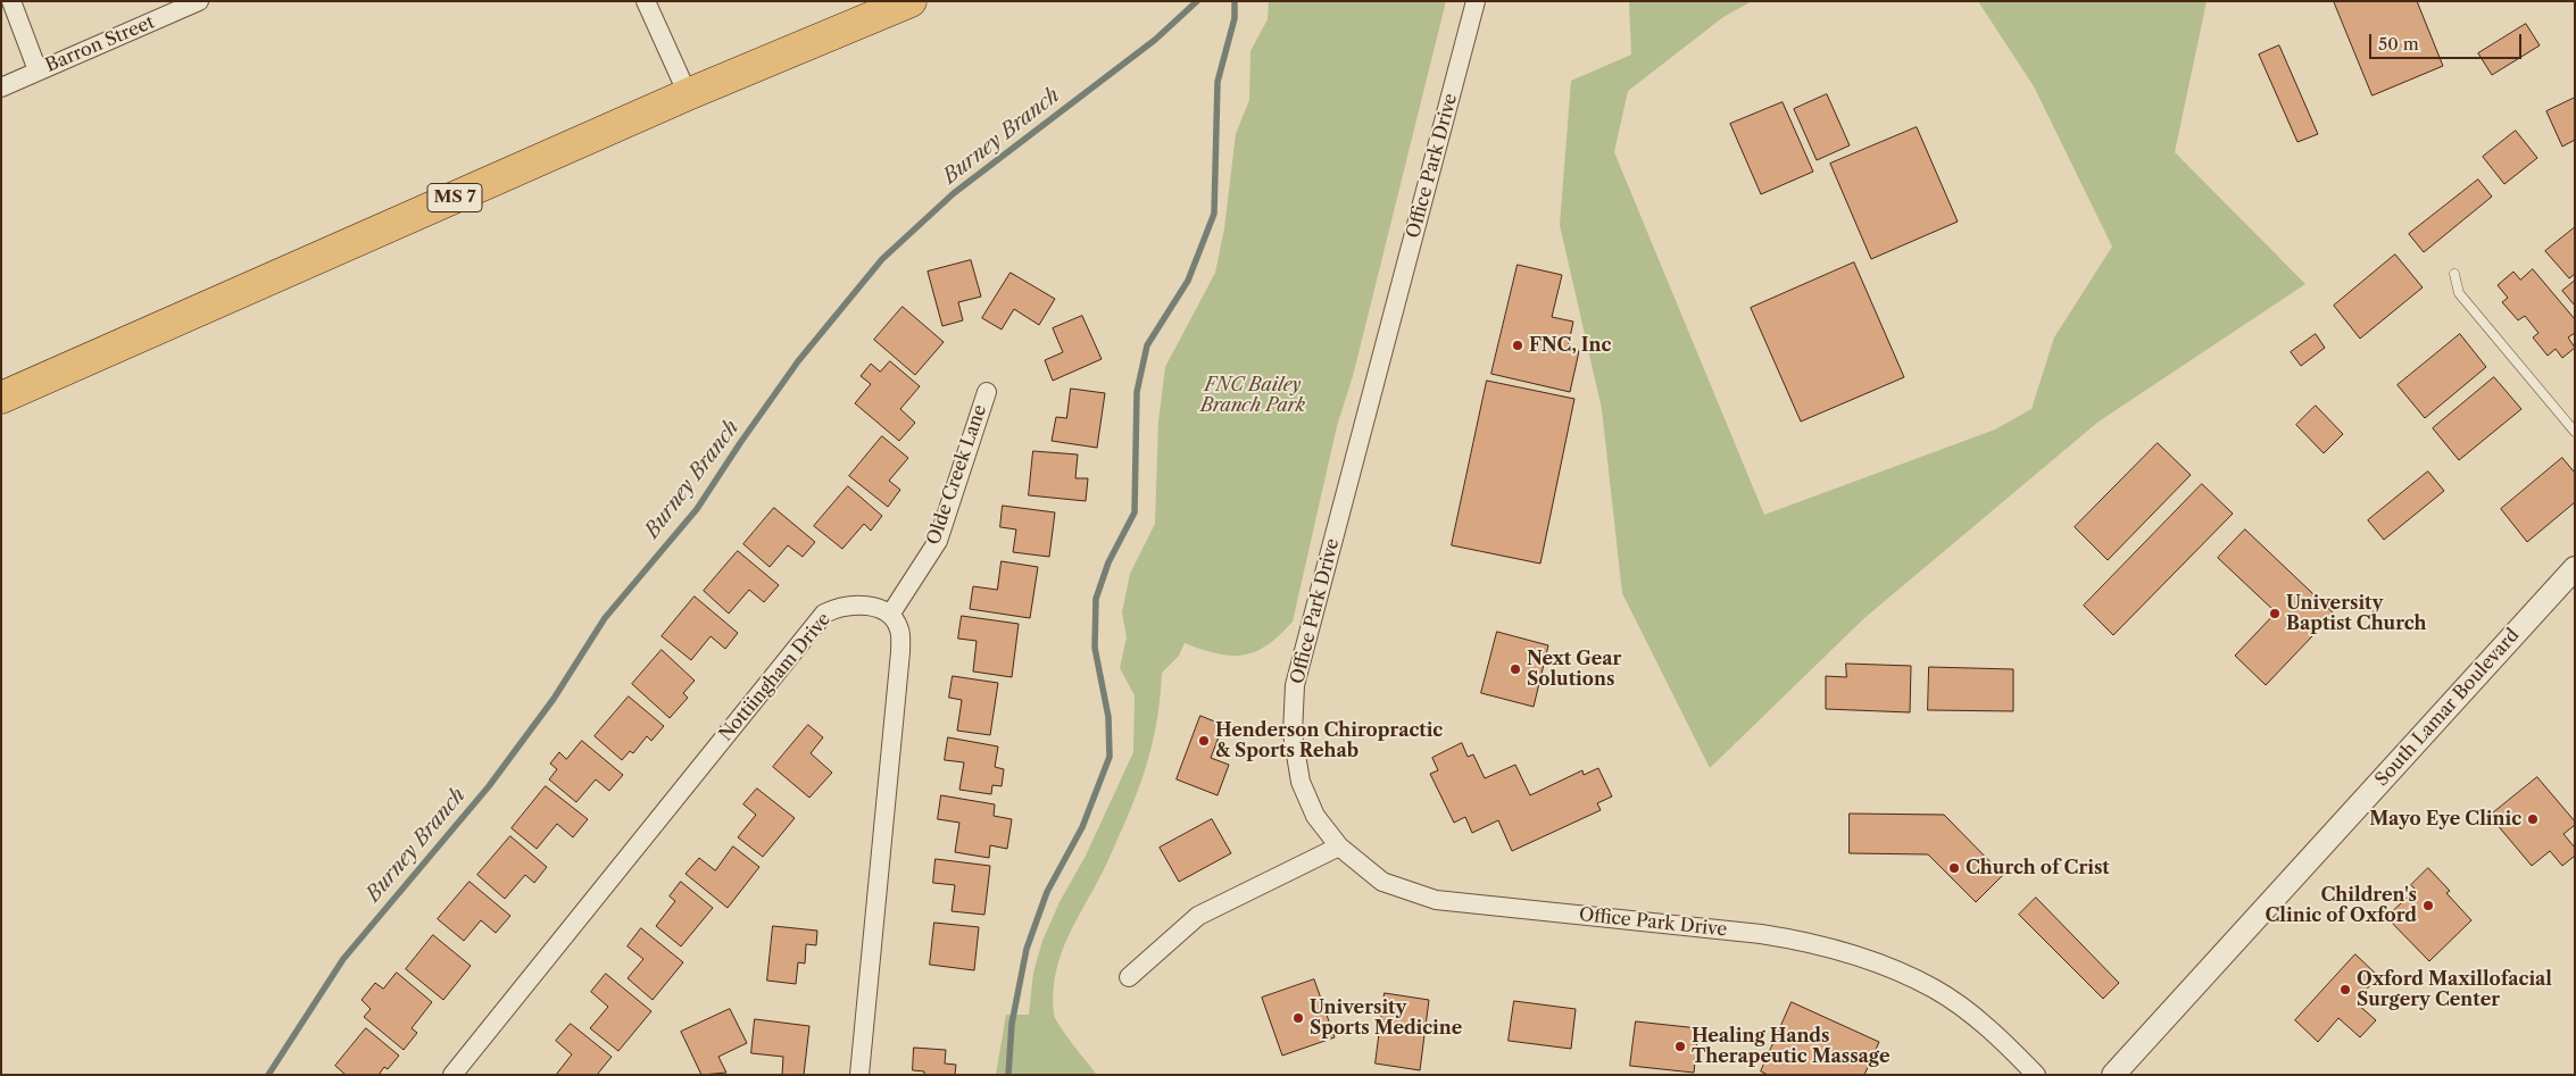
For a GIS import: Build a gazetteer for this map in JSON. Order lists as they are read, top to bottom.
{
  "streets": {
    "highway": ["MS 7"],
    "street": [
      "Barron Street",
      "Office Park Drive",
      "Olde Creek Lane",
      "Nottiingham Drive",
      "South Lamar Boulevard"
    ]
  },
  "crossings": [
    ["Olde Creek Lane", "Nottiingham Drive"]
  ],
  "water": ["Burney Branch"],
  "parks": ["FNC Bailey Branch Park"],
  "places": [
    "FNC, Inc",
    "University Baptist Church",
    "Next Gear Solutions",
    "Henderson Chiropractic & Sports Rehab",
    "Mayo Eye Clinic",
    "Church of Crist",
    "Children's Clinic of Oxford",
    "Oxford Maxillofacial Surgery Center",
    "University Sports Medicine",
    "Healing Hands Therapeutic Massage"
  ],
  "scale_bar": "50 m"
}
